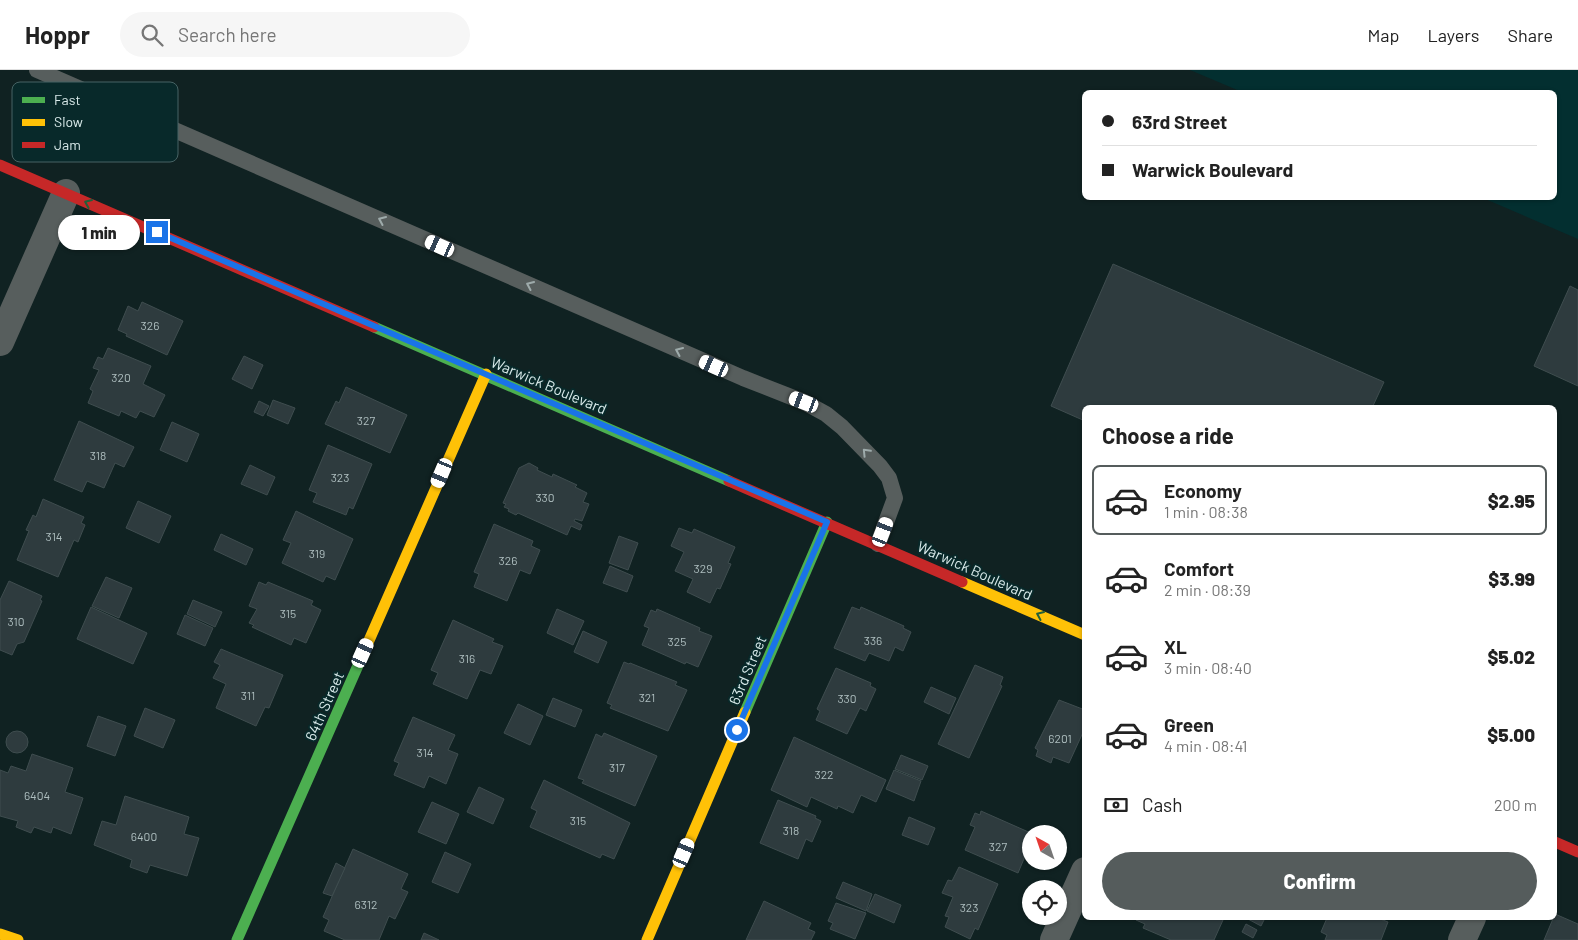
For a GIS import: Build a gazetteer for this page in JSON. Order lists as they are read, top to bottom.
{
  "streets": {
    "main road": ["Warwick Boulevard", "63rd Street", "64th Street"]
  },
  "crossings": [
    ["Warwick Boulevard", "63rd Street"],
    ["Warwick Boulevard", "64th Street"]
  ],
  "one_way": ["Warwick Boulevard"],
  "house_numbers": [
    "326",
    "320",
    "327",
    "318",
    "323",
    "330",
    "314",
    "319",
    "326",
    "329",
    "315",
    "310",
    "336",
    "325",
    "316",
    "311",
    "321",
    "330",
    "6201",
    "314",
    "317",
    "322",
    "6404",
    "315",
    "318",
    "6400",
    "327",
    "6312",
    "323"
  ],
  "legend": ["Fast", "Slow", "Jam"],
  "north": "top left",
  "page": {
    "header": "Hoppr",
    "search": "Search here",
    "nav": ["Map", "Layers", "Share"],
    "banner": ["63rd Street", "Warwick Boulevard"],
    "bubble": "1 min",
    "heading": "Choose a ride",
    "list": [
      {
        "name": "Economy",
        "note": "1 min · 08:38",
        "value": "$2.95"
      },
      {
        "name": "Comfort",
        "note": "2 min · 08:39",
        "value": "$3.99"
      },
      {
        "name": "XL",
        "note": "3 min · 08:40",
        "value": "$5.02"
      },
      {
        "name": "Green",
        "note": "4 min · 08:41",
        "value": "$5.00"
      }
    ],
    "pay": ["Cash", "200 m"],
    "buttons": "Confirm"
  }
}
